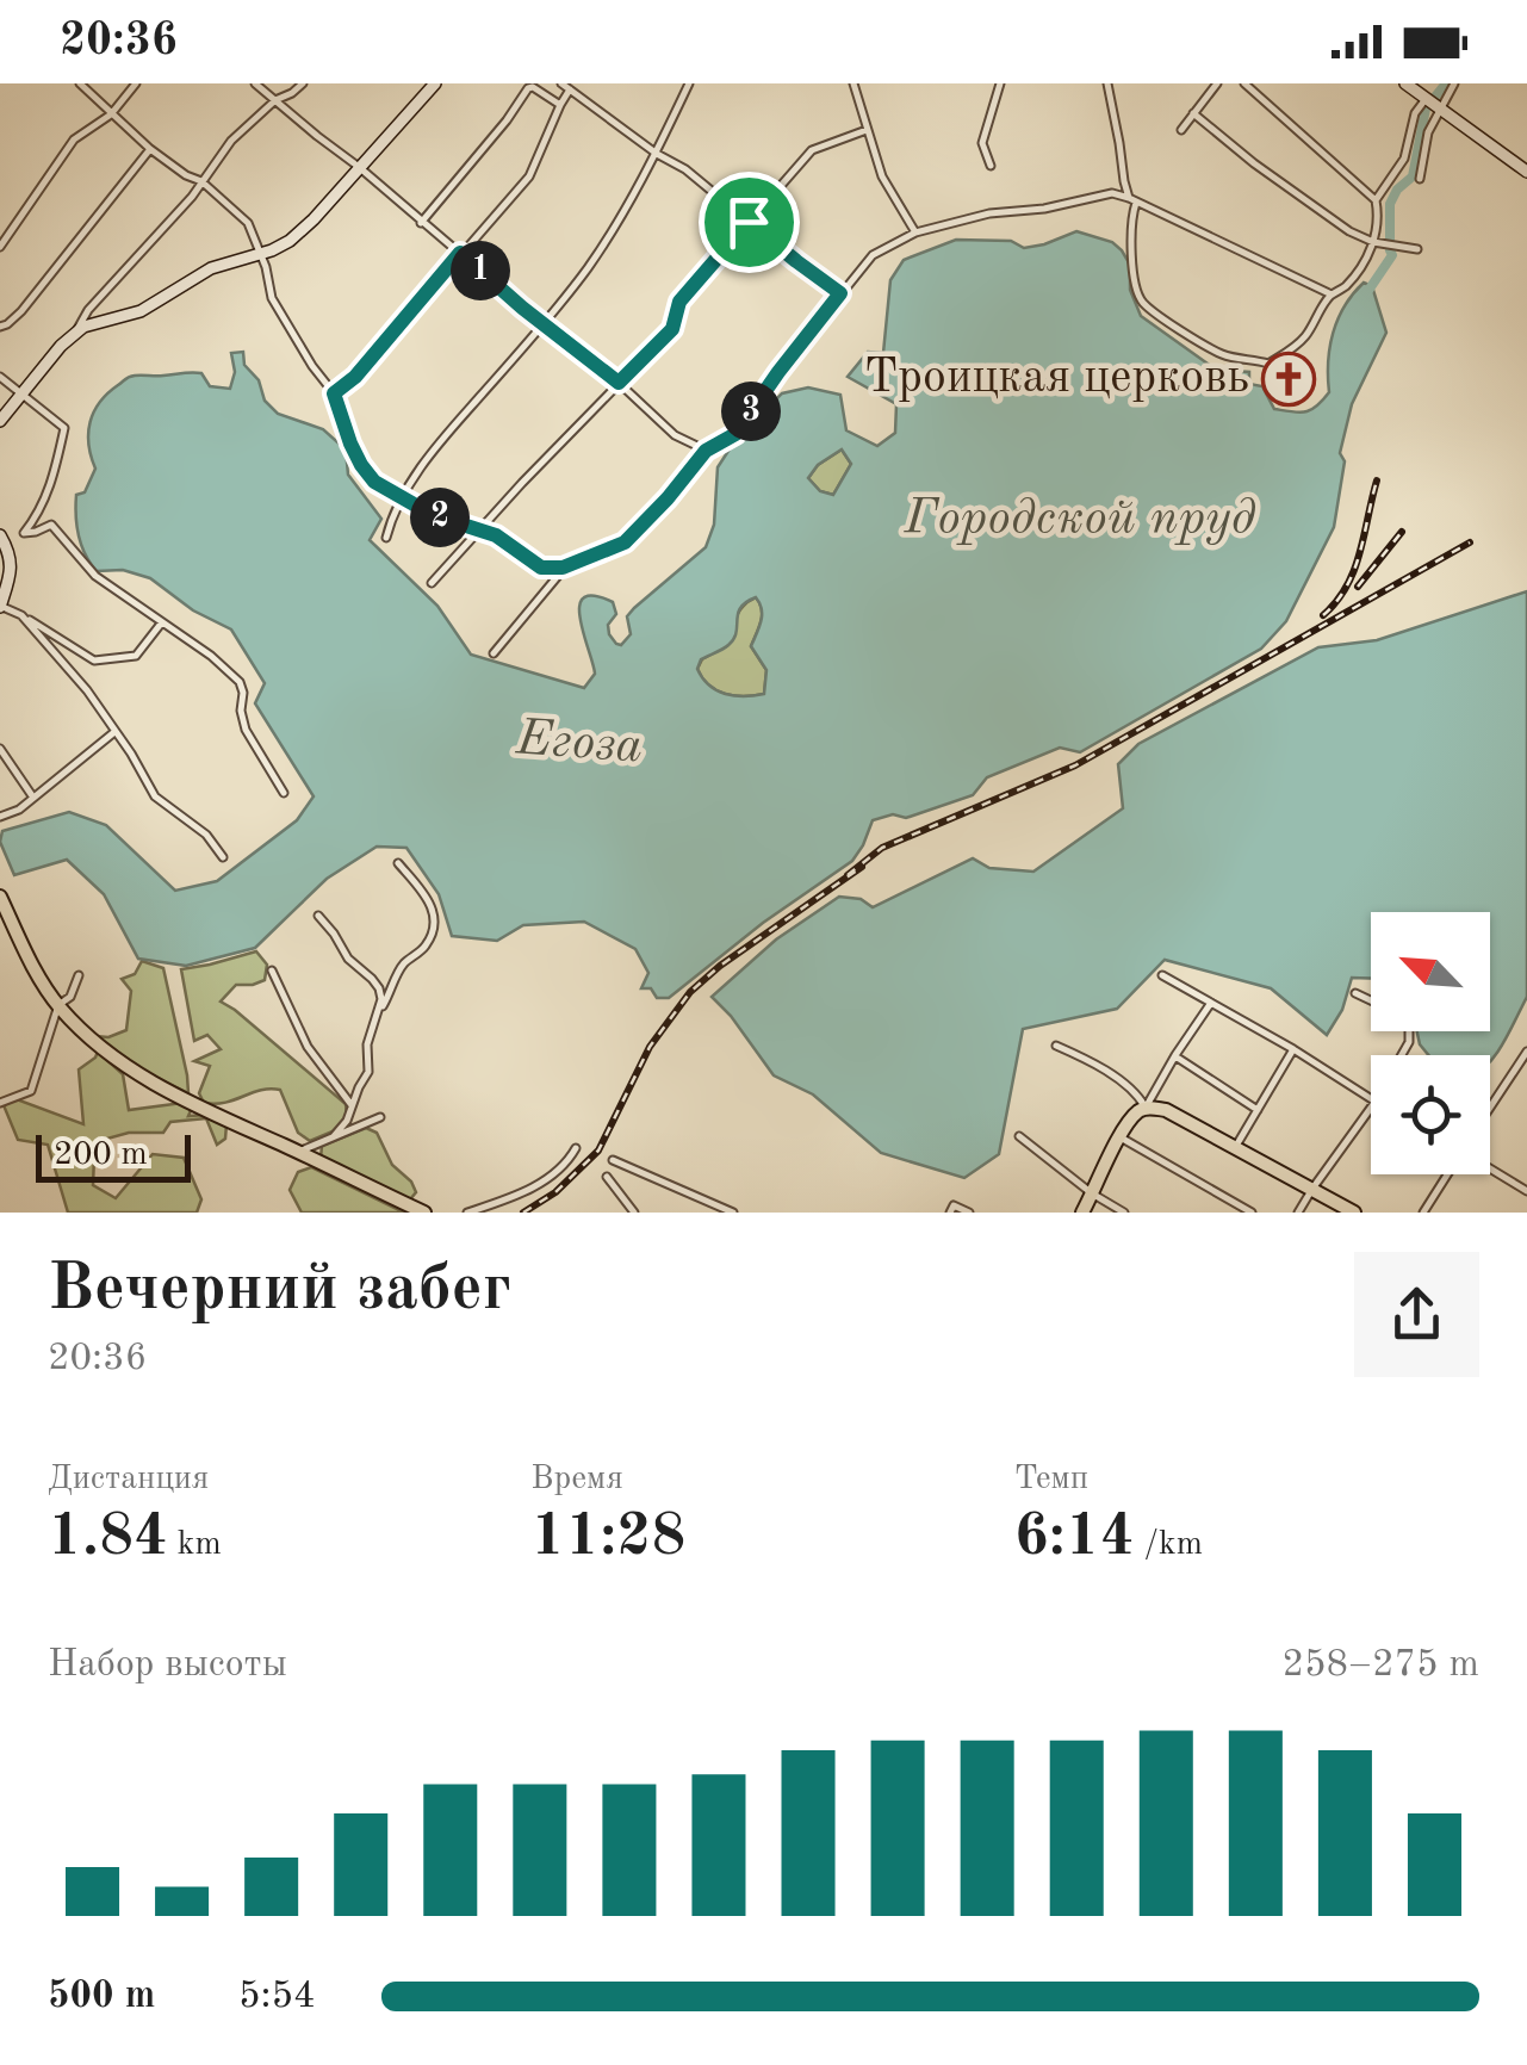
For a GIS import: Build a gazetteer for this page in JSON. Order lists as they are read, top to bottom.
{
  "water": ["Городской пруд", "Егоза"],
  "places": {
    "church": ["Троицкая церковь"]
  },
  "scale_bar": "200 m",
  "north": "top left",
  "page": {
    "status": "20:36",
    "pins": ["1", "3", "2"],
    "scale": "200 m",
    "heading": ["Вечерний забег", "20:36"],
    "stats": [
      ["Дистанция", "1.84 km"],
      ["Время", "11:28"],
      ["Темп", "6:14 /km"]
    ],
    "chart": ["Набор высоты", "258–275 m"],
    "list": [
      {
        "name": "500 m",
        "note": "5:54"
      }
    ]
  }
}
